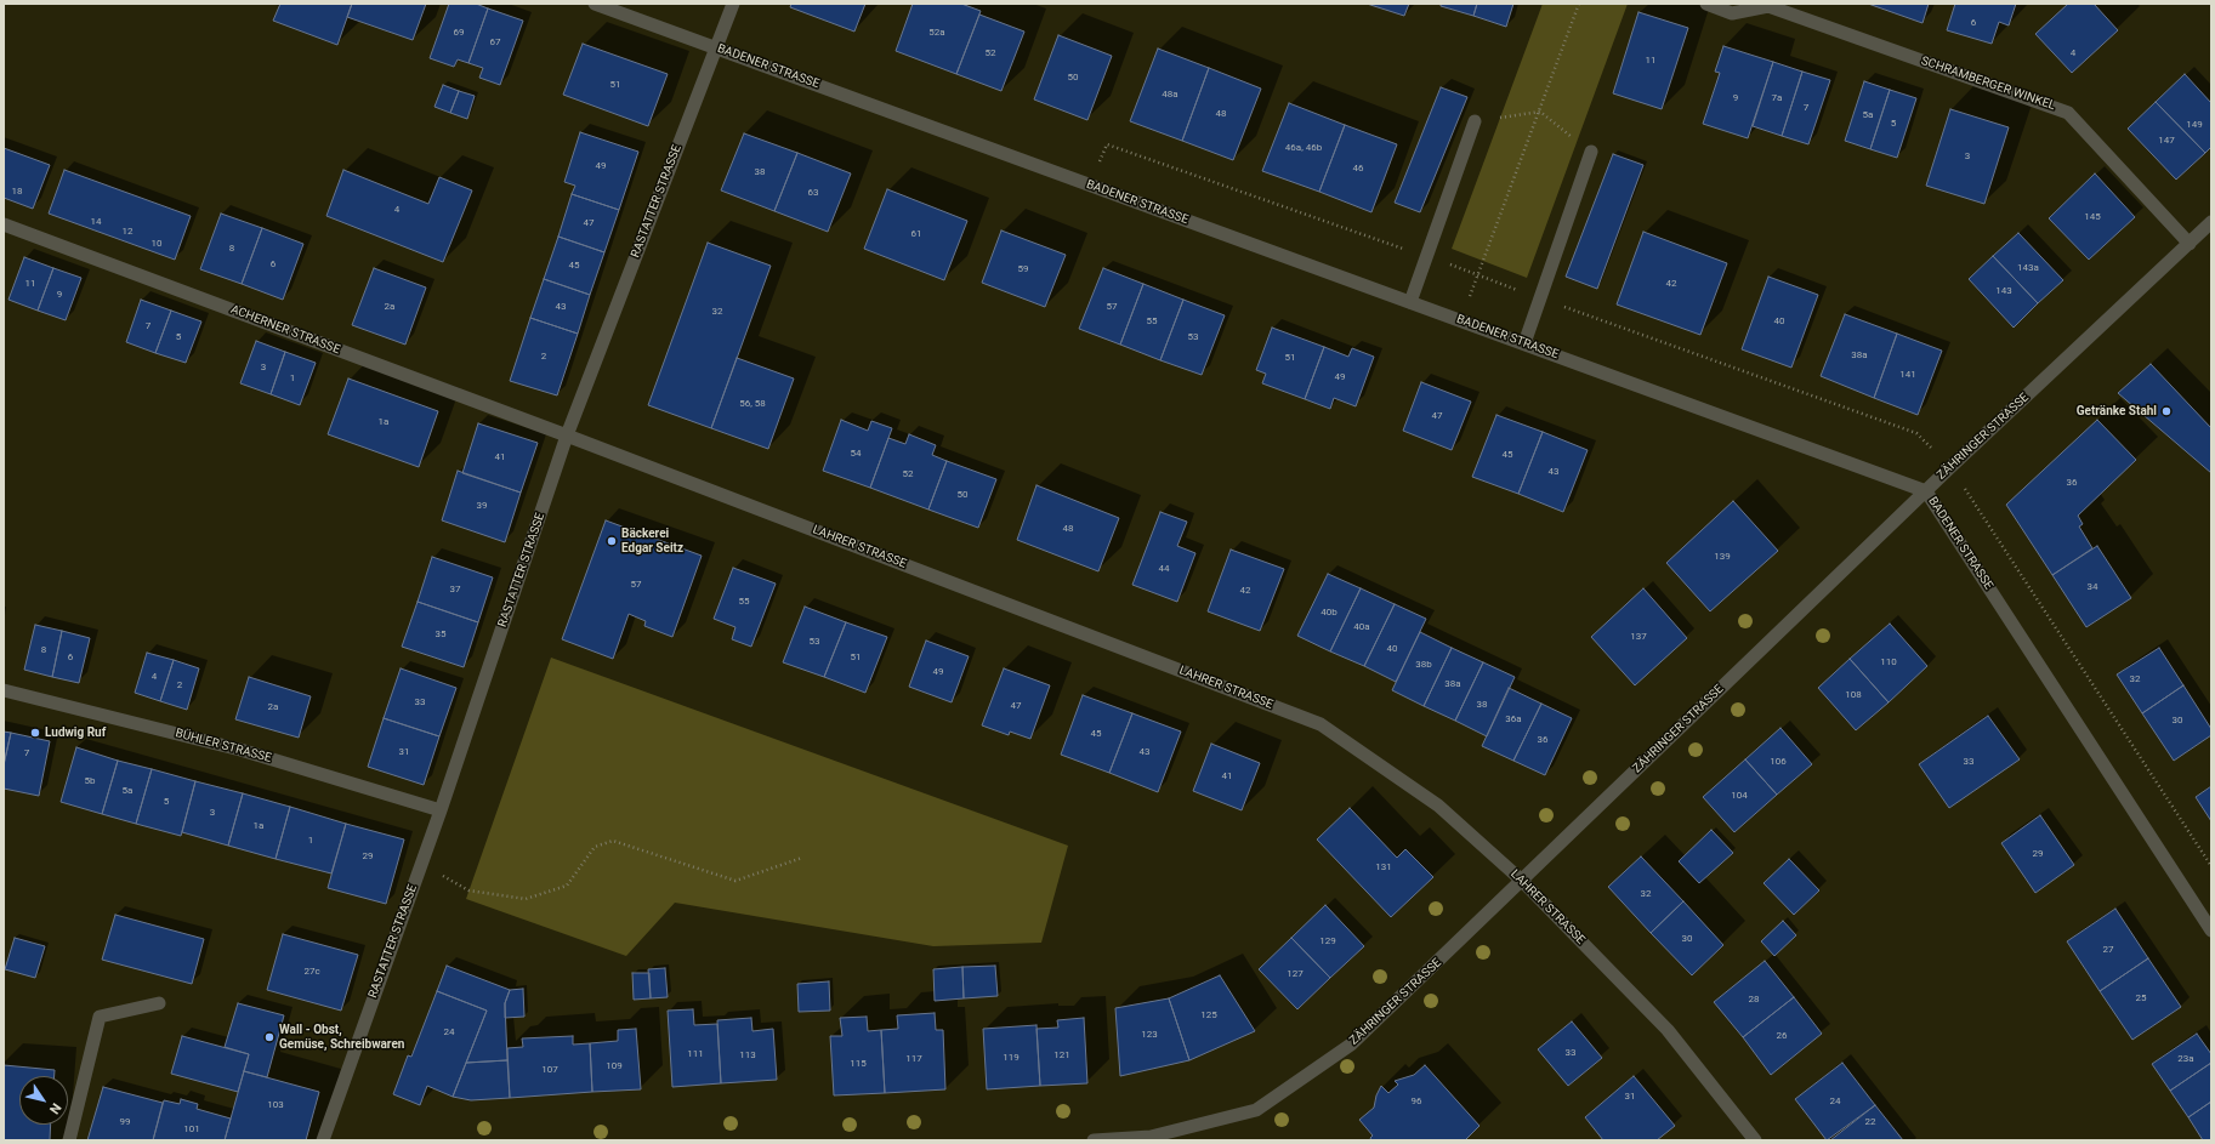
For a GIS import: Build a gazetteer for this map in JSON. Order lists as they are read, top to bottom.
{
  "streets": {
    "street": [
      "BADENER STRASSE",
      "SCHRAMBERGER WINKEL",
      "RASTATTER STRASSE",
      "ACHERNER STRASSE",
      "ZÄHRINGER STRASSE",
      "LAHRER STRASSE",
      "BÜHLER STRASSE"
    ]
  },
  "crossings": [
    ["BADENER STRASSE", "RASTATTER STRASSE"],
    ["BADENER STRASSE", "ZÄHRINGER STRASSE"],
    ["SCHRAMBERGER WINKEL", "ZÄHRINGER STRASSE"],
    ["RASTATTER STRASSE", "ACHERNER STRASSE"],
    ["RASTATTER STRASSE", "LAHRER STRASSE"],
    ["RASTATTER STRASSE", "BÜHLER STRASSE"],
    ["ACHERNER STRASSE", "LAHRER STRASSE"],
    ["ZÄHRINGER STRASSE", "LAHRER STRASSE"]
  ],
  "places": [
    "Getränke Stahl",
    "Bäckerei Edgar Seitz",
    "Ludwig Ruf",
    "Wall - Obst, Gemüse, Schreibwaren"
  ],
  "house_numbers": [
    "6",
    "69",
    "52a",
    "67",
    "52",
    "4",
    "11",
    "50",
    "51",
    "48a",
    "9",
    "7a",
    "7",
    "48",
    "5a",
    "5",
    "149",
    "147",
    "46a, 46b",
    "3",
    "49",
    "46",
    "38",
    "18",
    "63",
    "4",
    "145",
    "14",
    "47",
    "12",
    "61",
    "10",
    "8",
    "6",
    "45",
    "143a",
    "59",
    "11",
    "42",
    "143",
    "9",
    "2a",
    "43",
    "57",
    "32",
    "55",
    "40",
    "7",
    "5",
    "53",
    "38a",
    "2",
    "51",
    "3",
    "141",
    "49",
    "1",
    "56, 58",
    "47",
    "1a",
    "54",
    "45",
    "41",
    "43",
    "52",
    "36",
    "50",
    "39",
    "48",
    "139",
    "44",
    "57",
    "34",
    "37",
    "42",
    "55",
    "40b",
    "40a",
    "35",
    "137",
    "53",
    "40",
    "8",
    "6",
    "51",
    "110",
    "38b",
    "49",
    "4",
    "32",
    "38a",
    "2",
    "108",
    "33",
    "38",
    "47",
    "2a",
    "36a",
    "30",
    "45",
    "36",
    "31",
    "43",
    "7",
    "106",
    "33",
    "41",
    "5b",
    "5a",
    "104",
    "5",
    "3",
    "1a",
    "1",
    "29",
    "29",
    "131",
    "32",
    "30",
    "129",
    "27",
    "27c",
    "127",
    "25",
    "28",
    "125",
    "24",
    "123",
    "26",
    "33",
    "111",
    "113",
    "121",
    "119",
    "117",
    "23a",
    "115",
    "109",
    "107",
    "31",
    "96",
    "24",
    "103",
    "99",
    "22",
    "101"
  ],
  "north": "bottom right"
}
